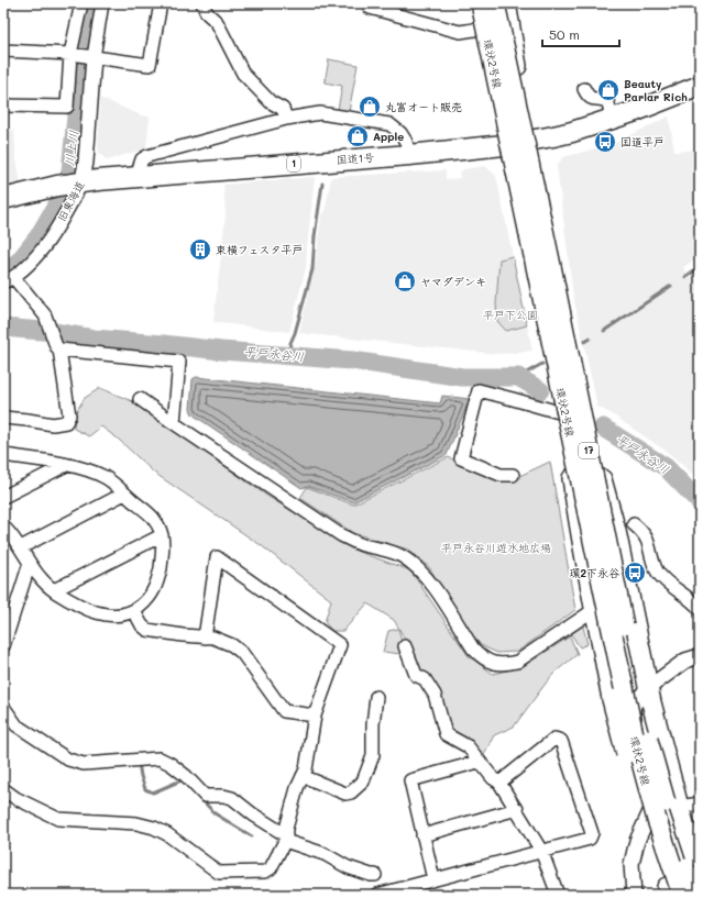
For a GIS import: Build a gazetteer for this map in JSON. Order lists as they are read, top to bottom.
{
  "streets": {
    "highway": ["国道1号", "1"],
    "main road": ["環状2号線", "17"],
    "street": ["旧東海道"]
  },
  "crossings": [
    ["国道1号", "旧東海道"]
  ],
  "water": ["川上川", "平戸永谷川"],
  "parks": ["平戸下公園", "平戸永谷川遊水地広場"],
  "places": {
    "shop": [
      "Beauty Parlar Rich",
      "丸富オート販売",
      "Apple",
      "ヤマダデンキ"
    ],
    "bus stop": ["国道平戸", "環2下永谷"],
    "building": ["東横フェスタ平戸"]
  },
  "scale_bar": "50 m"
}
